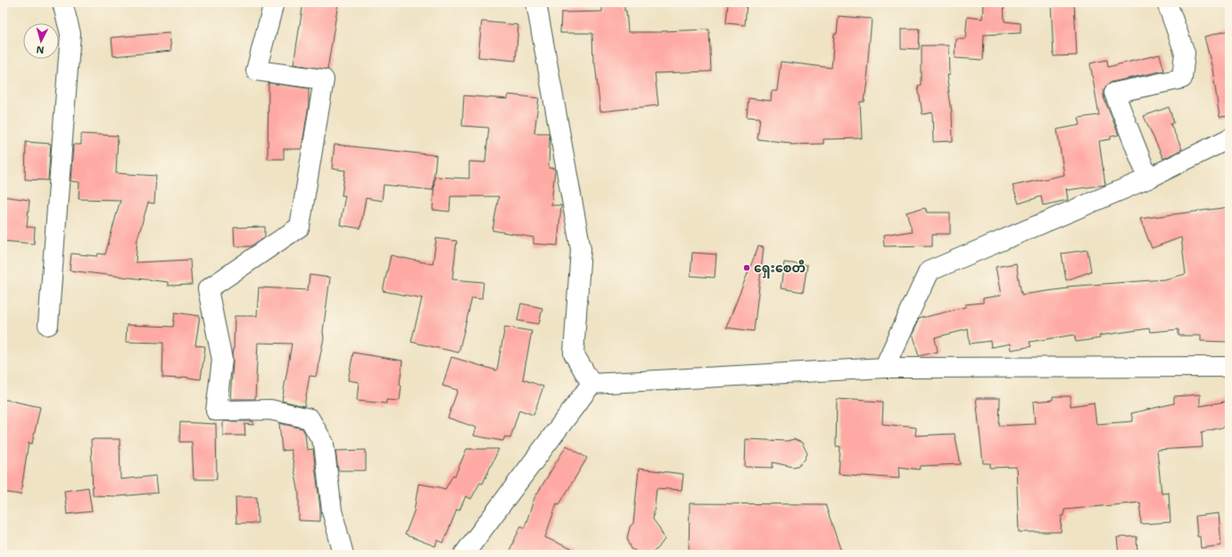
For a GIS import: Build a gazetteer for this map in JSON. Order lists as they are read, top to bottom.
{
  "places": ["ရှေးစေတီ"],
  "north": "bottom"
}
